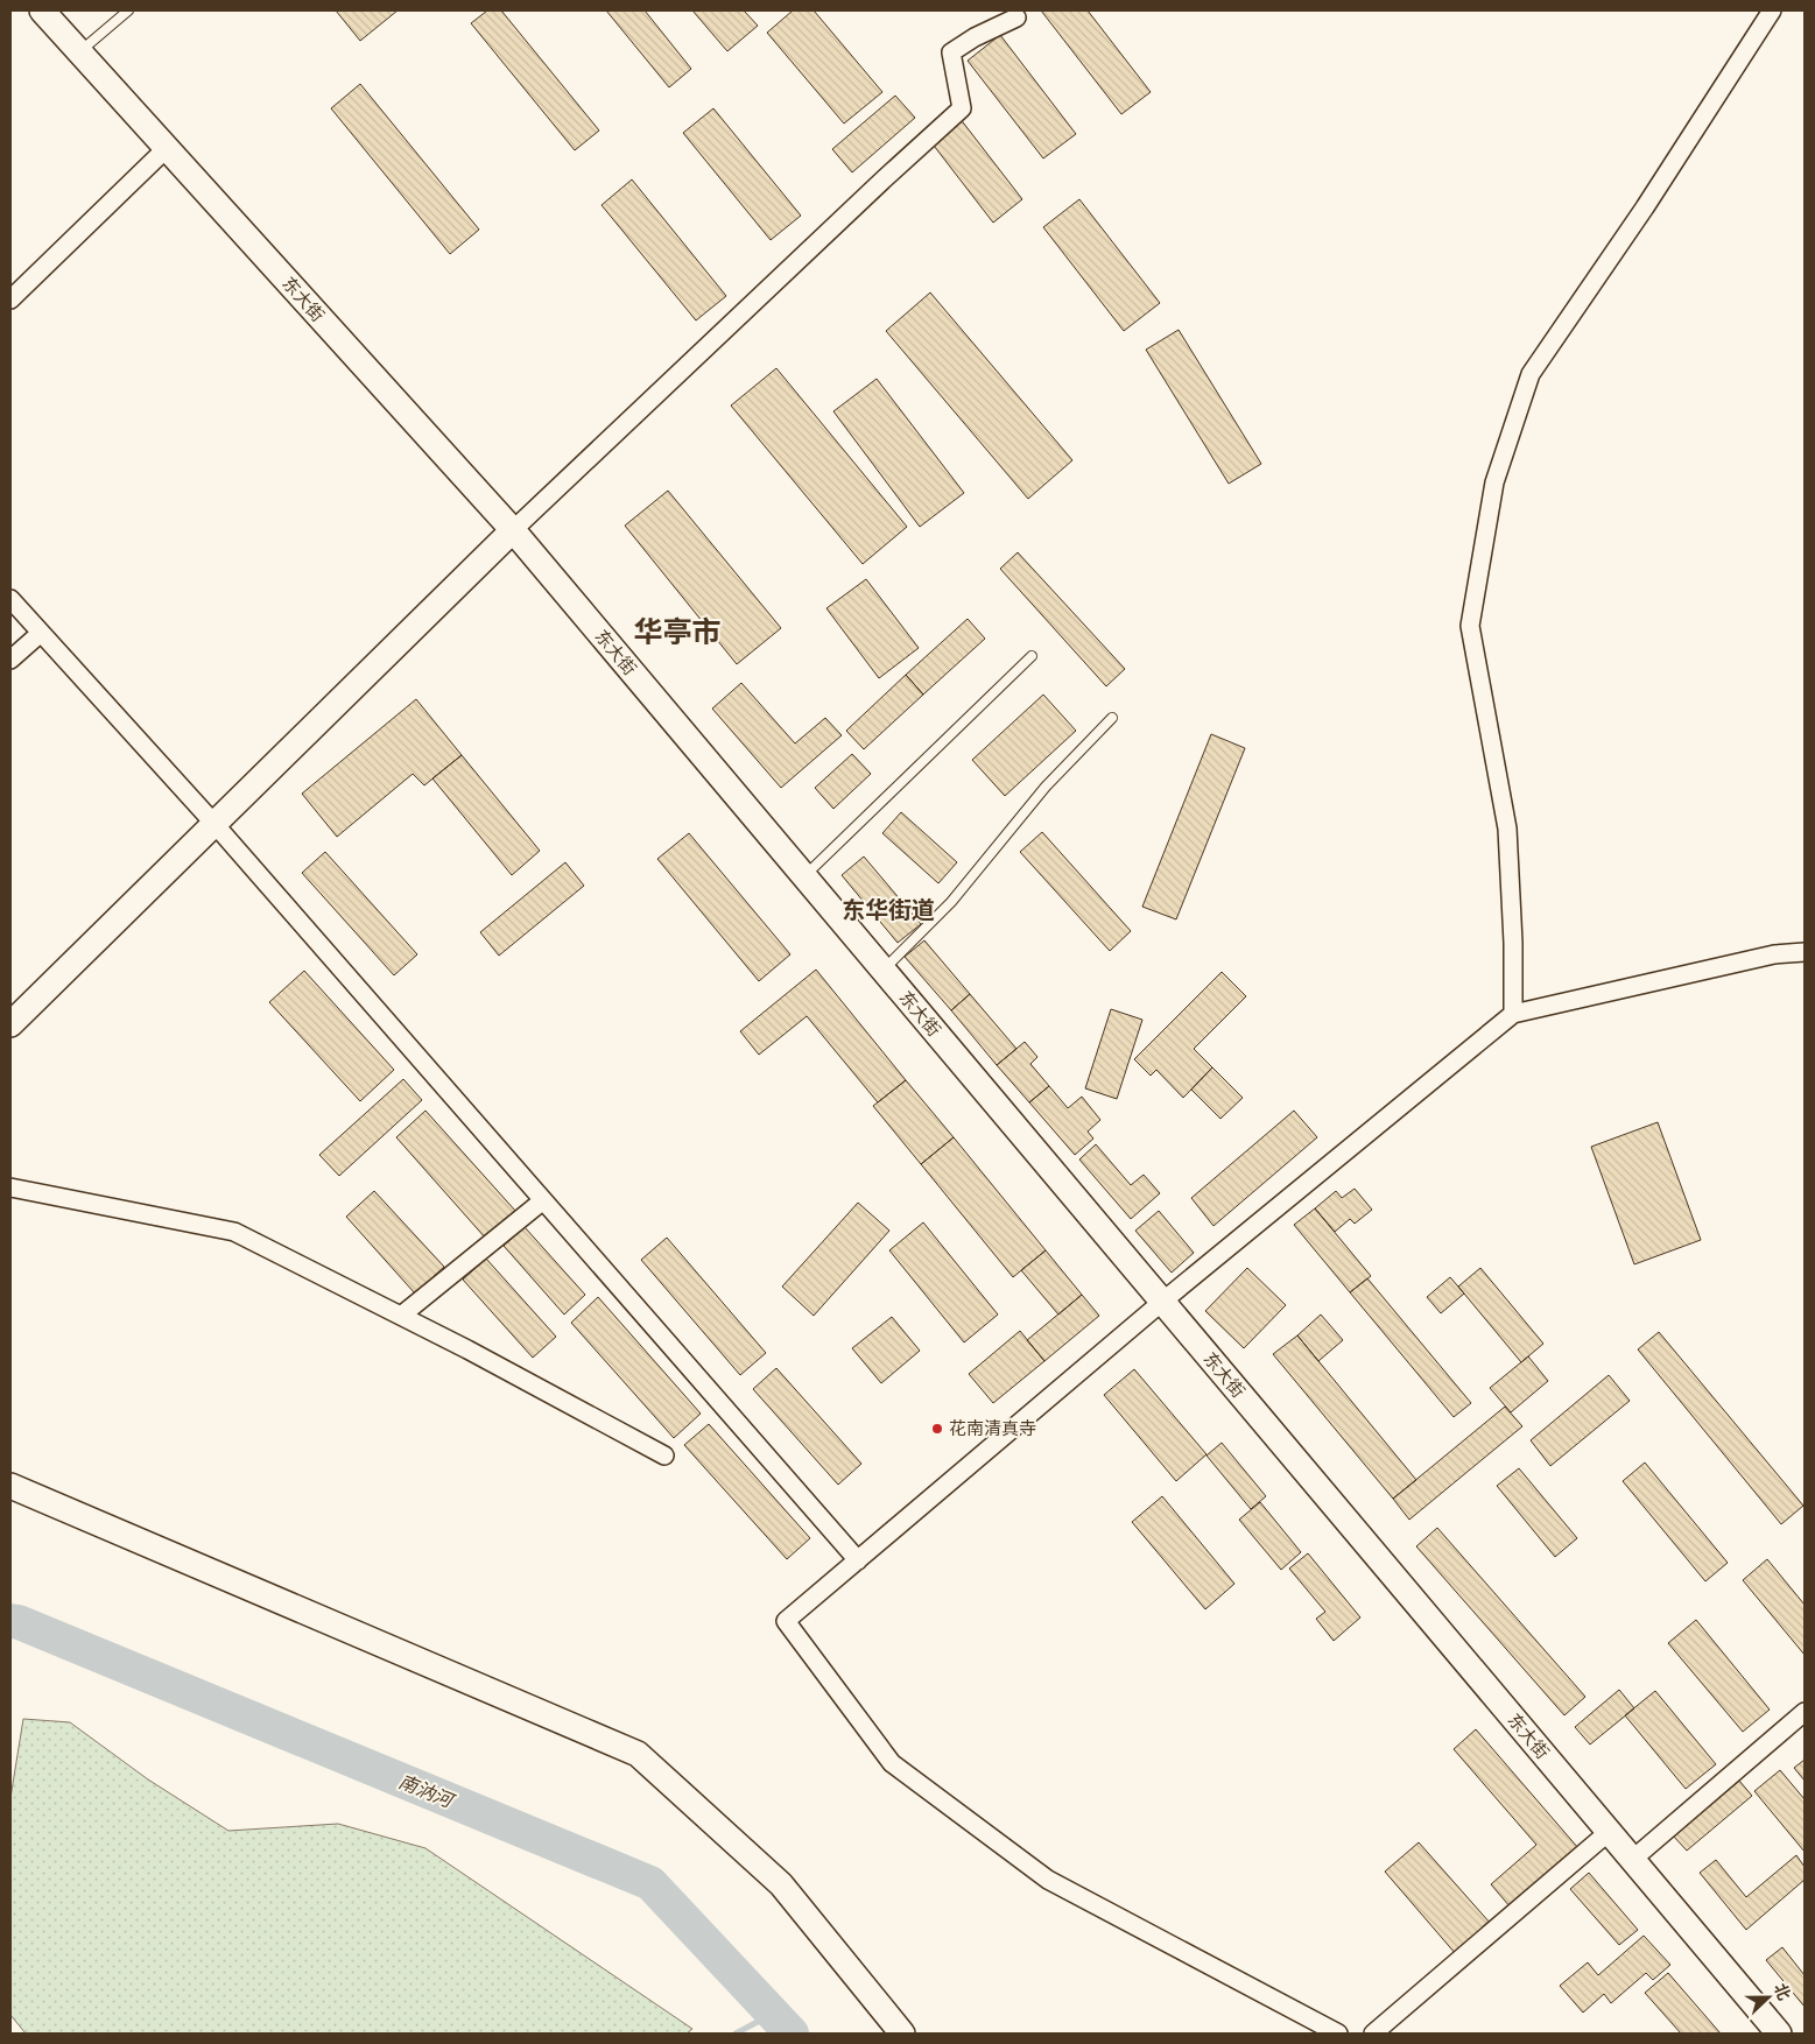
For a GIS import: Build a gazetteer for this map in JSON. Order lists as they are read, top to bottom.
{
  "streets": {
    "street": ["东大街"]
  },
  "districts": ["华亭市", "东华街道"],
  "water": ["南汭河"],
  "places": ["花南清真寺"],
  "north": "right"
}
